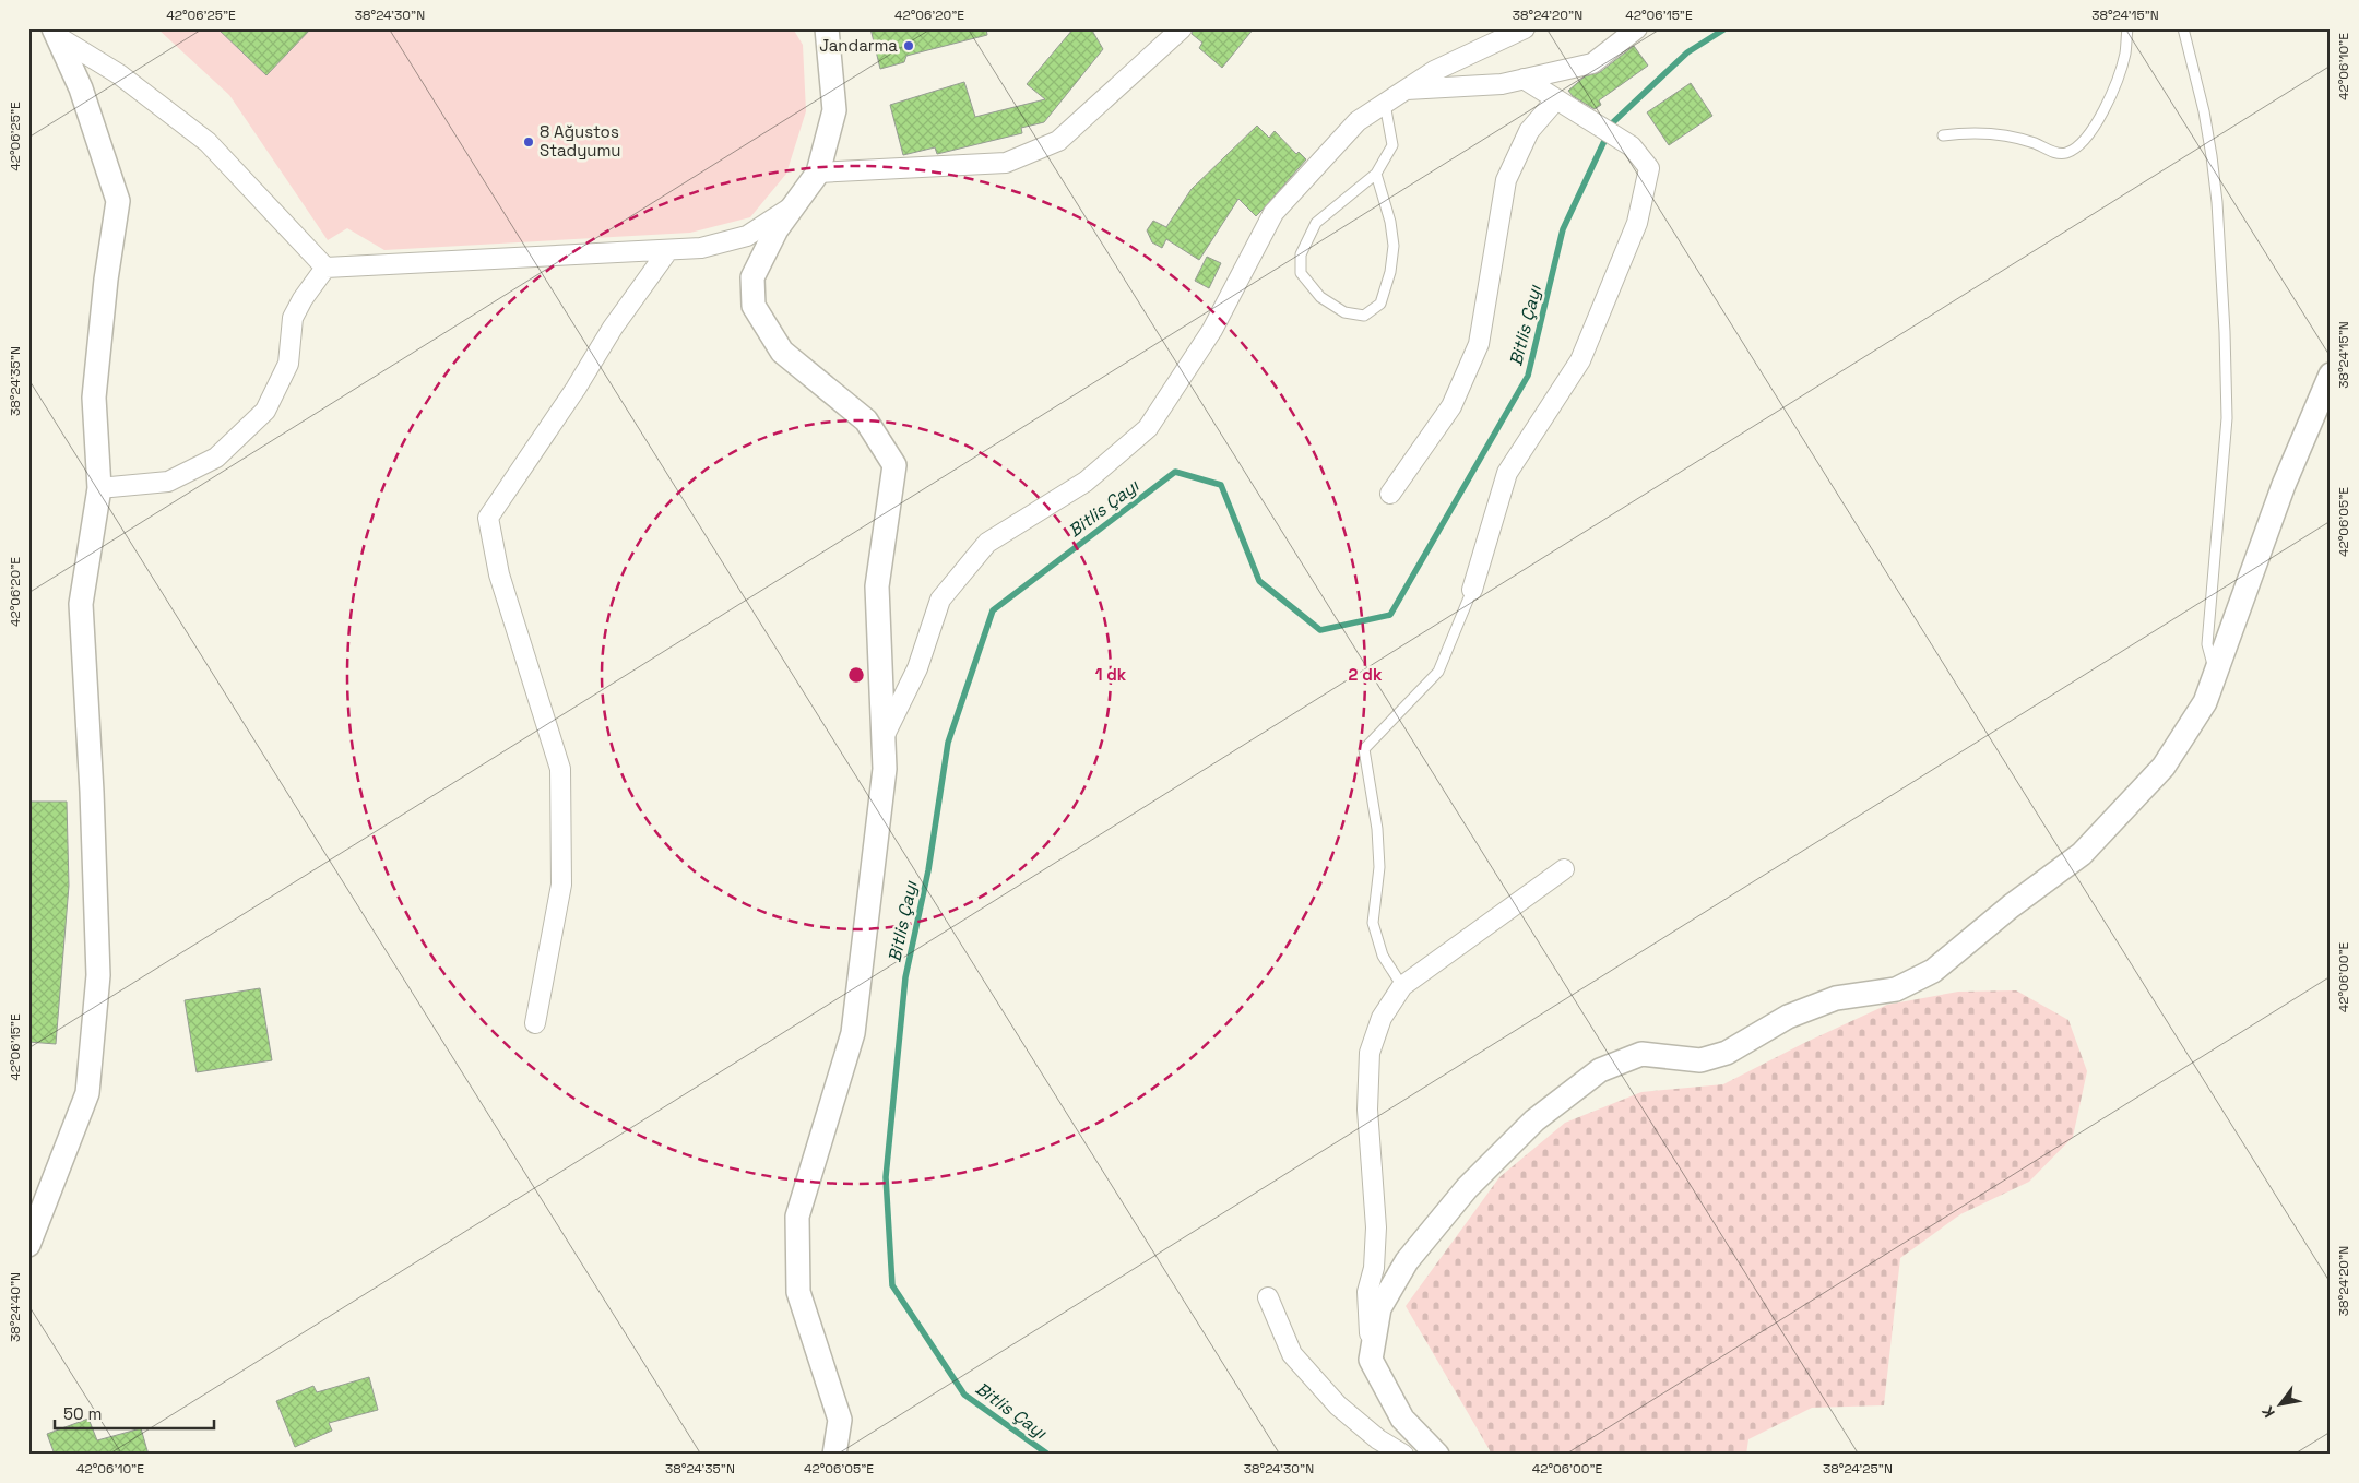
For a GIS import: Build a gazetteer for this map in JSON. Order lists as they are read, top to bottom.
{
  "water": ["Bitlis Çayı"],
  "places": ["Jandarma", "8 Ağustos Stadyumu"],
  "scale_bar": "50 m",
  "north": "bottom left",
  "coordinates": [
    "42°06'25\"E",
    "38°24'30\"N",
    "42°06'20\"E",
    "38°24'20\"N",
    "42°06'15\"E",
    "38°24'15\"N",
    "42°06'10\"E",
    "38°24'35\"N",
    "42°06'05\"E",
    "42°06'00\"E",
    "38°24'40\"N",
    "38°24'25\"N"
  ],
  "rings": ["1 dk", "2 dk"]
}
